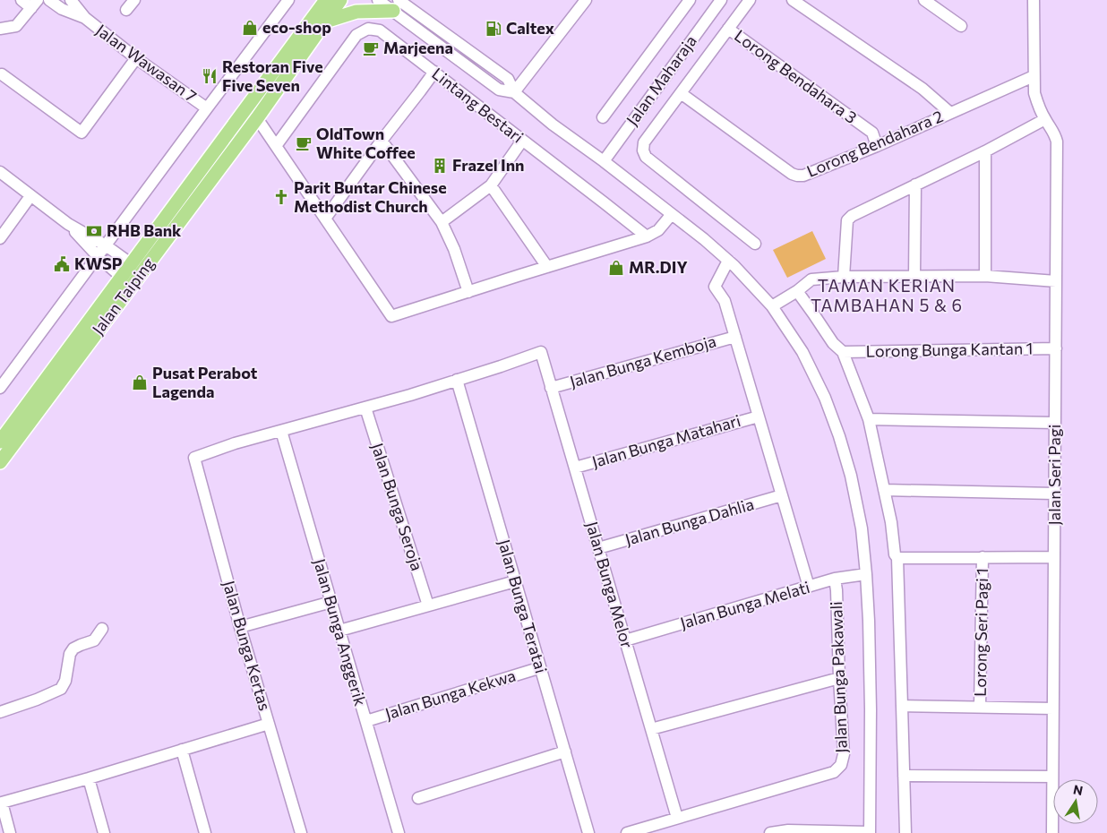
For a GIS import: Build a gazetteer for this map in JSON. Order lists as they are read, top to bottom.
{
  "streets": {
    "main road": ["Jalan Taiping"],
    "street": [
      "Jalan Wawasan 7",
      "Lorong Bendahara 3",
      "Jalan Maharaja",
      "Lintang Bestari",
      "Lorong Bendahara 2",
      "Lorong Bunga Kantan 1",
      "Jalan Bunga Kemboja",
      "Jalan Bunga Matahari",
      "Jalan Seri Pagi",
      "Jalan Bunga Seroja",
      "Jalan Bunga Dahlia",
      "Jalan Bunga Melor",
      "Jalan Bunga Melati",
      "Jalan Bunga Teratai",
      "Jalan Bunga Anggerik",
      "Lorong Seri Pagi 1",
      "Jalan Bunga Kertas",
      "Jalan Bunga Pakawali",
      "Jalan Bunga Kekwa"
    ]
  },
  "crossings": [
    ["Lorong Bendahara 3", "Lorong Bendahara 2"],
    ["Lorong Bendahara 2", "Jalan Seri Pagi"],
    ["Lorong Bunga Kantan 1", "Jalan Seri Pagi"],
    ["Jalan Bunga Kemboja", "Jalan Bunga Melor"],
    ["Jalan Bunga Matahari", "Jalan Bunga Melor"],
    ["Jalan Bunga Dahlia", "Jalan Bunga Melor"],
    ["Jalan Bunga Melor", "Jalan Bunga Melati"],
    ["Jalan Bunga Melor", "Jalan Bunga Teratai"],
    ["Jalan Bunga Melor", "Jalan Bunga Pakawali"],
    ["Jalan Bunga Melati", "Jalan Bunga Pakawali"],
    ["Jalan Bunga Anggerik", "Jalan Bunga Kertas"],
    ["Jalan Bunga Anggerik", "Jalan Bunga Kekwa"]
  ],
  "districts": ["TAMAN KERIAN TAMBAHAN 5 & 6"],
  "places": {
    "shop": ["eco-shop", "MR.DIY", "Pusat Perabot Lagenda"],
    "fuel station": ["Caltex"],
    "cafe": ["Marjeena", "OldTown White Coffee"],
    "restaurant": ["Restoran Five Five Seven"],
    "building": ["Frazel Inn"],
    "church": ["Parit Buntar Chinese Methodist Church"],
    "bank": ["RHB Bank"],
    "public building": ["KWSP"]
  },
  "north": "top"
}
